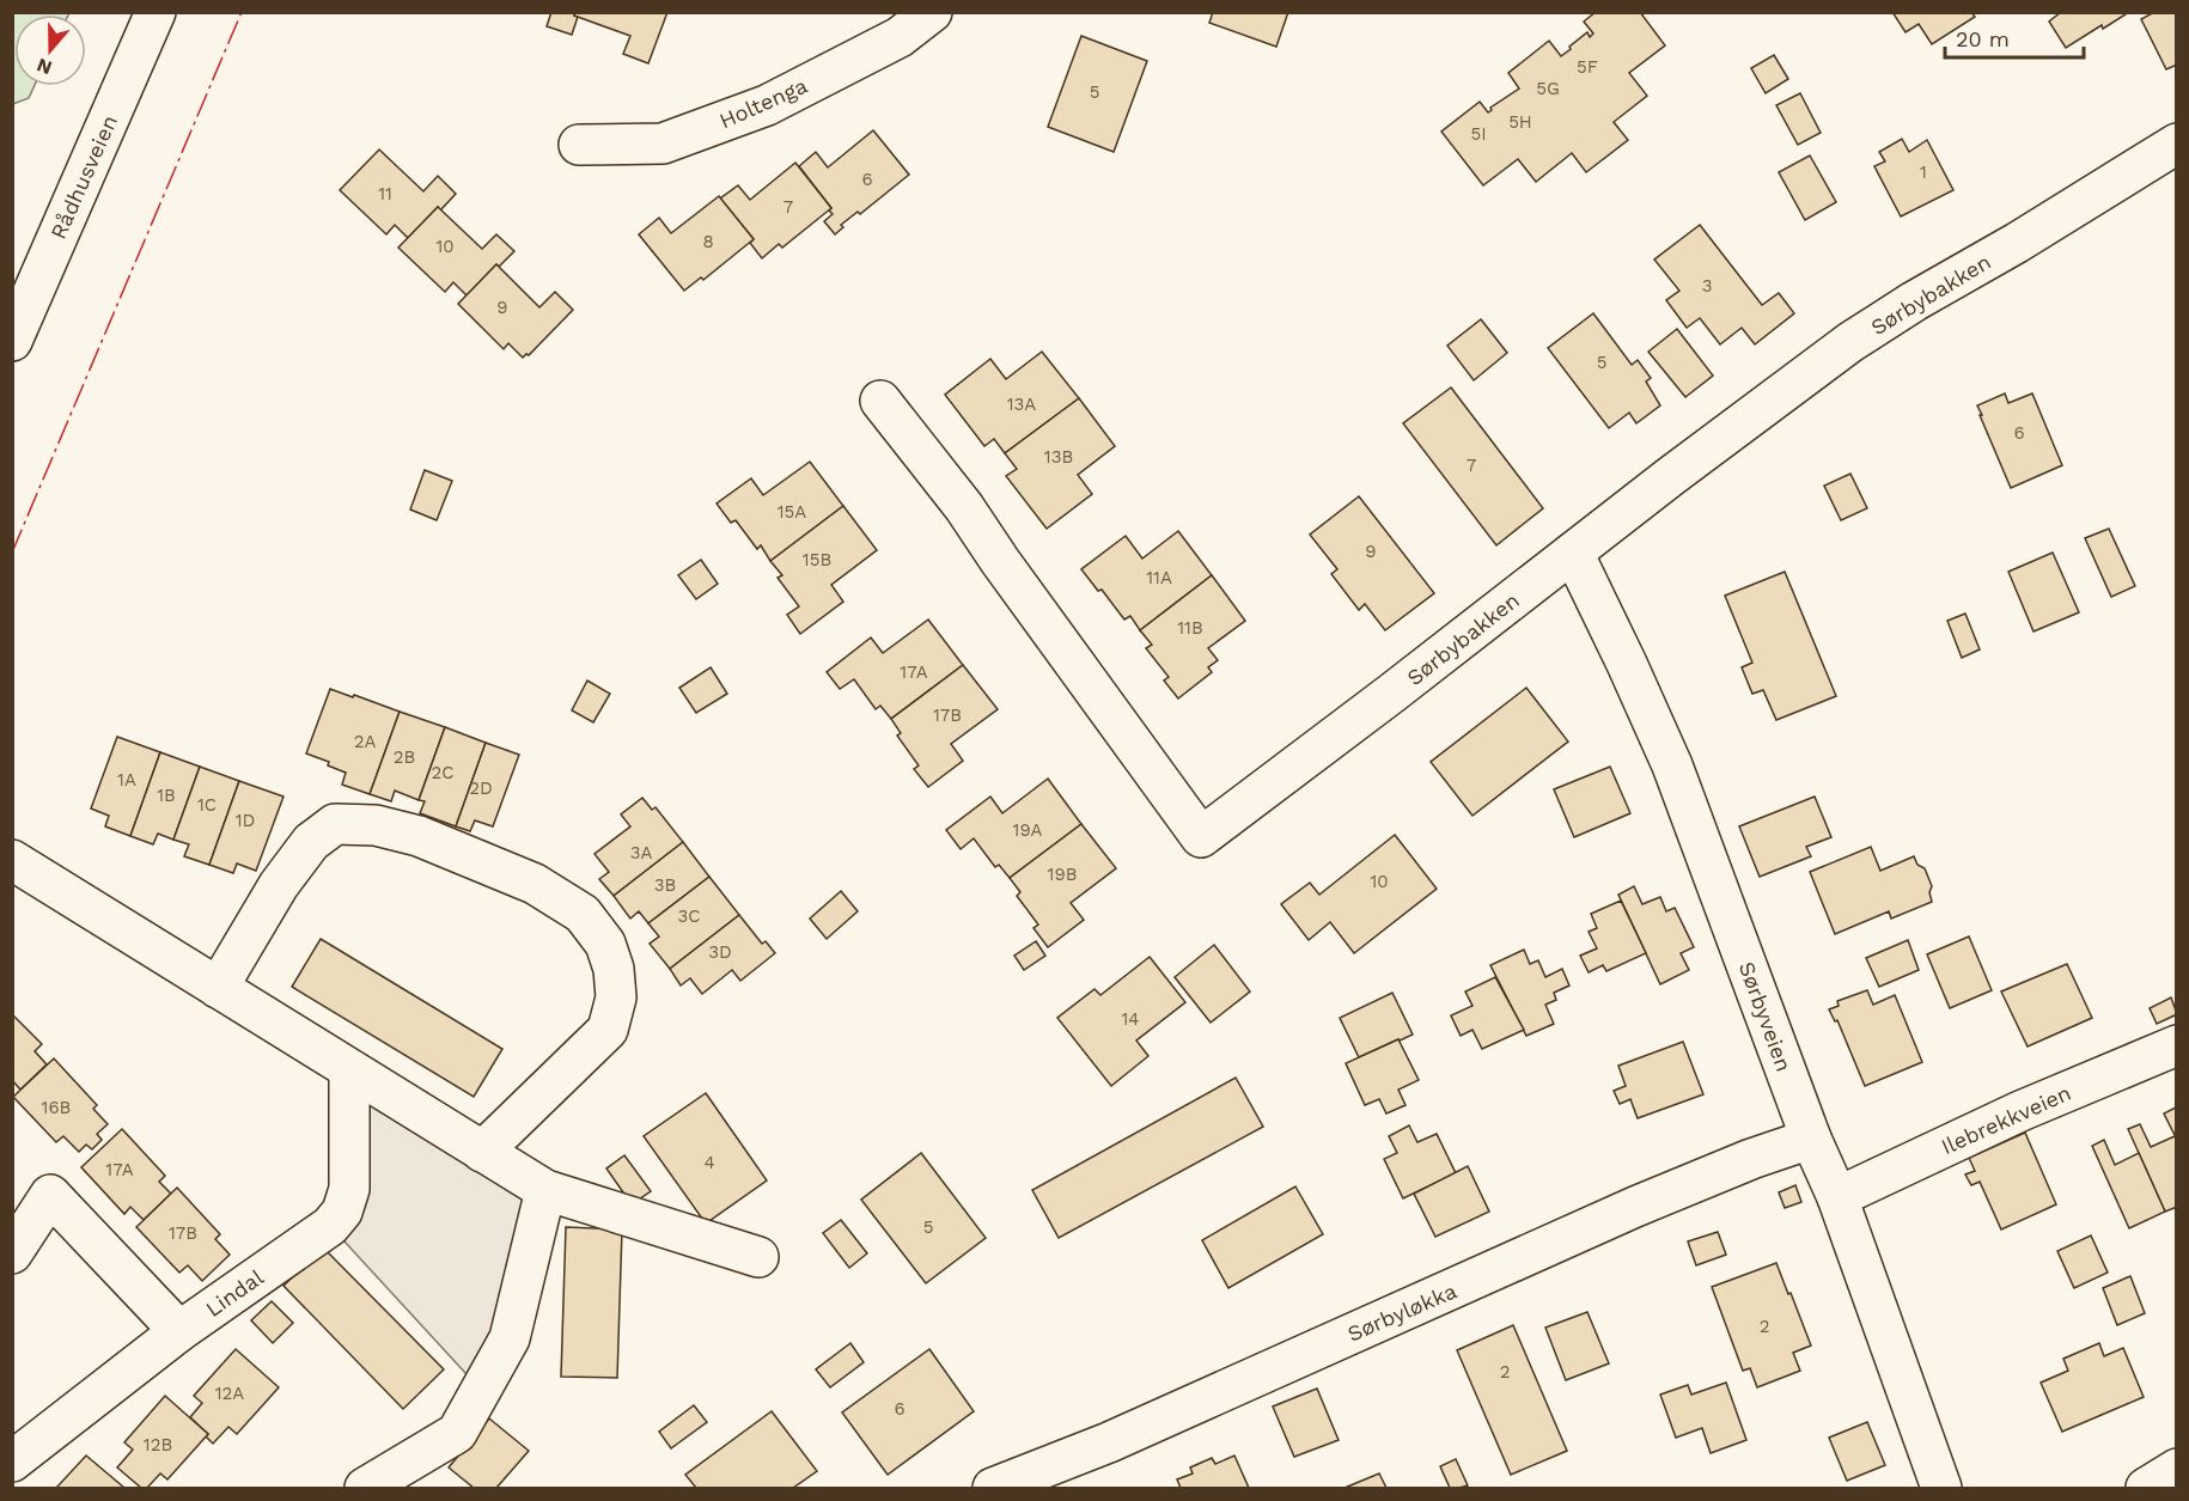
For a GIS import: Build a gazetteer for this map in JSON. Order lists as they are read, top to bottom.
{
  "streets": {
    "street": [
      "Holtenga",
      "Rådhusveien",
      "Sørbybakken",
      "Sørbyveien",
      "Ilebrekkveien",
      "Lindal",
      "Sørbyløkka"
    ]
  },
  "crossings": [
    ["Sørbybakken", "Sørbyveien"],
    ["Sørbyveien", "Ilebrekkveien"],
    ["Sørbyveien", "Sørbyløkka"]
  ],
  "house_numbers": [
    "5F",
    "5G",
    "5",
    "5H",
    "5I",
    "1",
    "6",
    "11",
    "7",
    "8",
    "10",
    "3",
    "9",
    "5",
    "13A",
    "6",
    "13B",
    "7",
    "15A",
    "9",
    "15B",
    "11A",
    "11B",
    "17A",
    "17B",
    "2A",
    "2B",
    "2C",
    "1A",
    "2D",
    "1B",
    "1C",
    "1D",
    "19A",
    "3A",
    "19B",
    "10",
    "3B",
    "3C",
    "3D",
    "14",
    "16B",
    "4",
    "17A",
    "5",
    "17B",
    "2",
    "2",
    "12A",
    "6",
    "12B"
  ],
  "scale_bar": "20 m",
  "north": "bottom"
}
